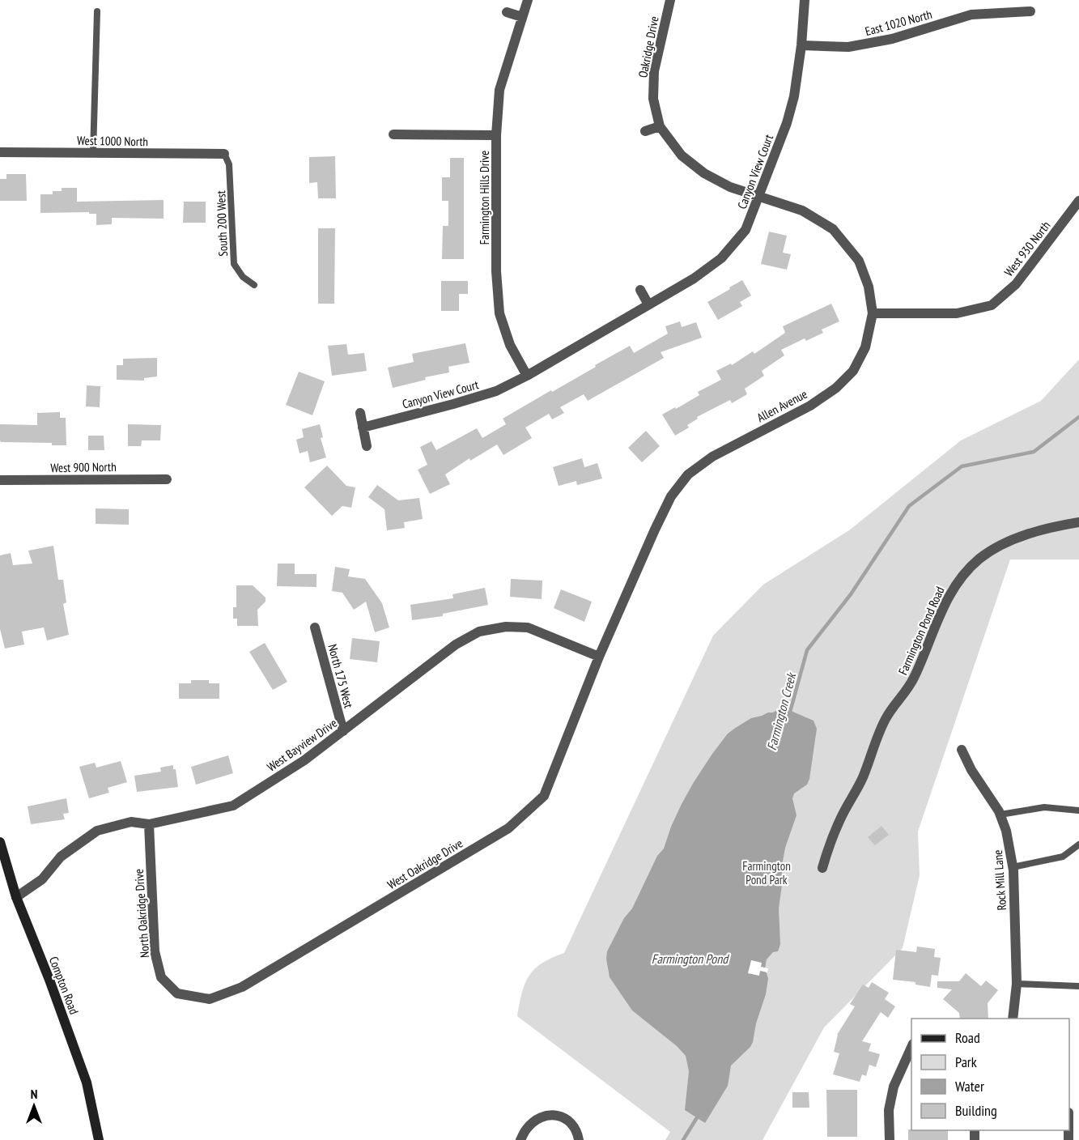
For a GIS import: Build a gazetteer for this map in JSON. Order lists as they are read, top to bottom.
{
  "streets": {
    "street": [
      "East 1020 North",
      "Oakridge Drive",
      "West 1000 North",
      "Canyon View Court",
      "Farmington Hills Drive",
      "West 930 North",
      "Allen Avenue",
      "West 900 North",
      "Farmington Pond Road",
      "North 175 West",
      "West Bayview Drive",
      "West Oakridge Drive",
      "Rock Mill Lane",
      "North Oakridge Drive",
      "Compton Road"
    ],
    "lane": ["South 200 West"]
  },
  "crossings": [
    ["East 1020 North", "Canyon View Court"],
    ["Oakridge Drive", "Canyon View Court"],
    ["Oakridge Drive", "Allen Avenue"],
    ["West 1000 North", "South 200 West"],
    ["Canyon View Court", "Farmington Hills Drive"],
    ["Canyon View Court", "Allen Avenue"],
    ["West 930 North", "Allen Avenue"],
    ["Allen Avenue", "West Bayview Drive"],
    ["Allen Avenue", "West Oakridge Drive"],
    ["North 175 West", "West Bayview Drive"],
    ["West Bayview Drive", "West Oakridge Drive"],
    ["West Bayview Drive", "North Oakridge Drive"],
    ["West Bayview Drive", "Compton Road"],
    ["West Oakridge Drive", "North Oakridge Drive"]
  ],
  "water": ["Farmington Creek", "Farmington Pond"],
  "parks": ["Farmington Pond Park"],
  "legend": [
    "Road",
    "Park",
    "Water",
    "Building"
  ],
  "north": "top"
}
